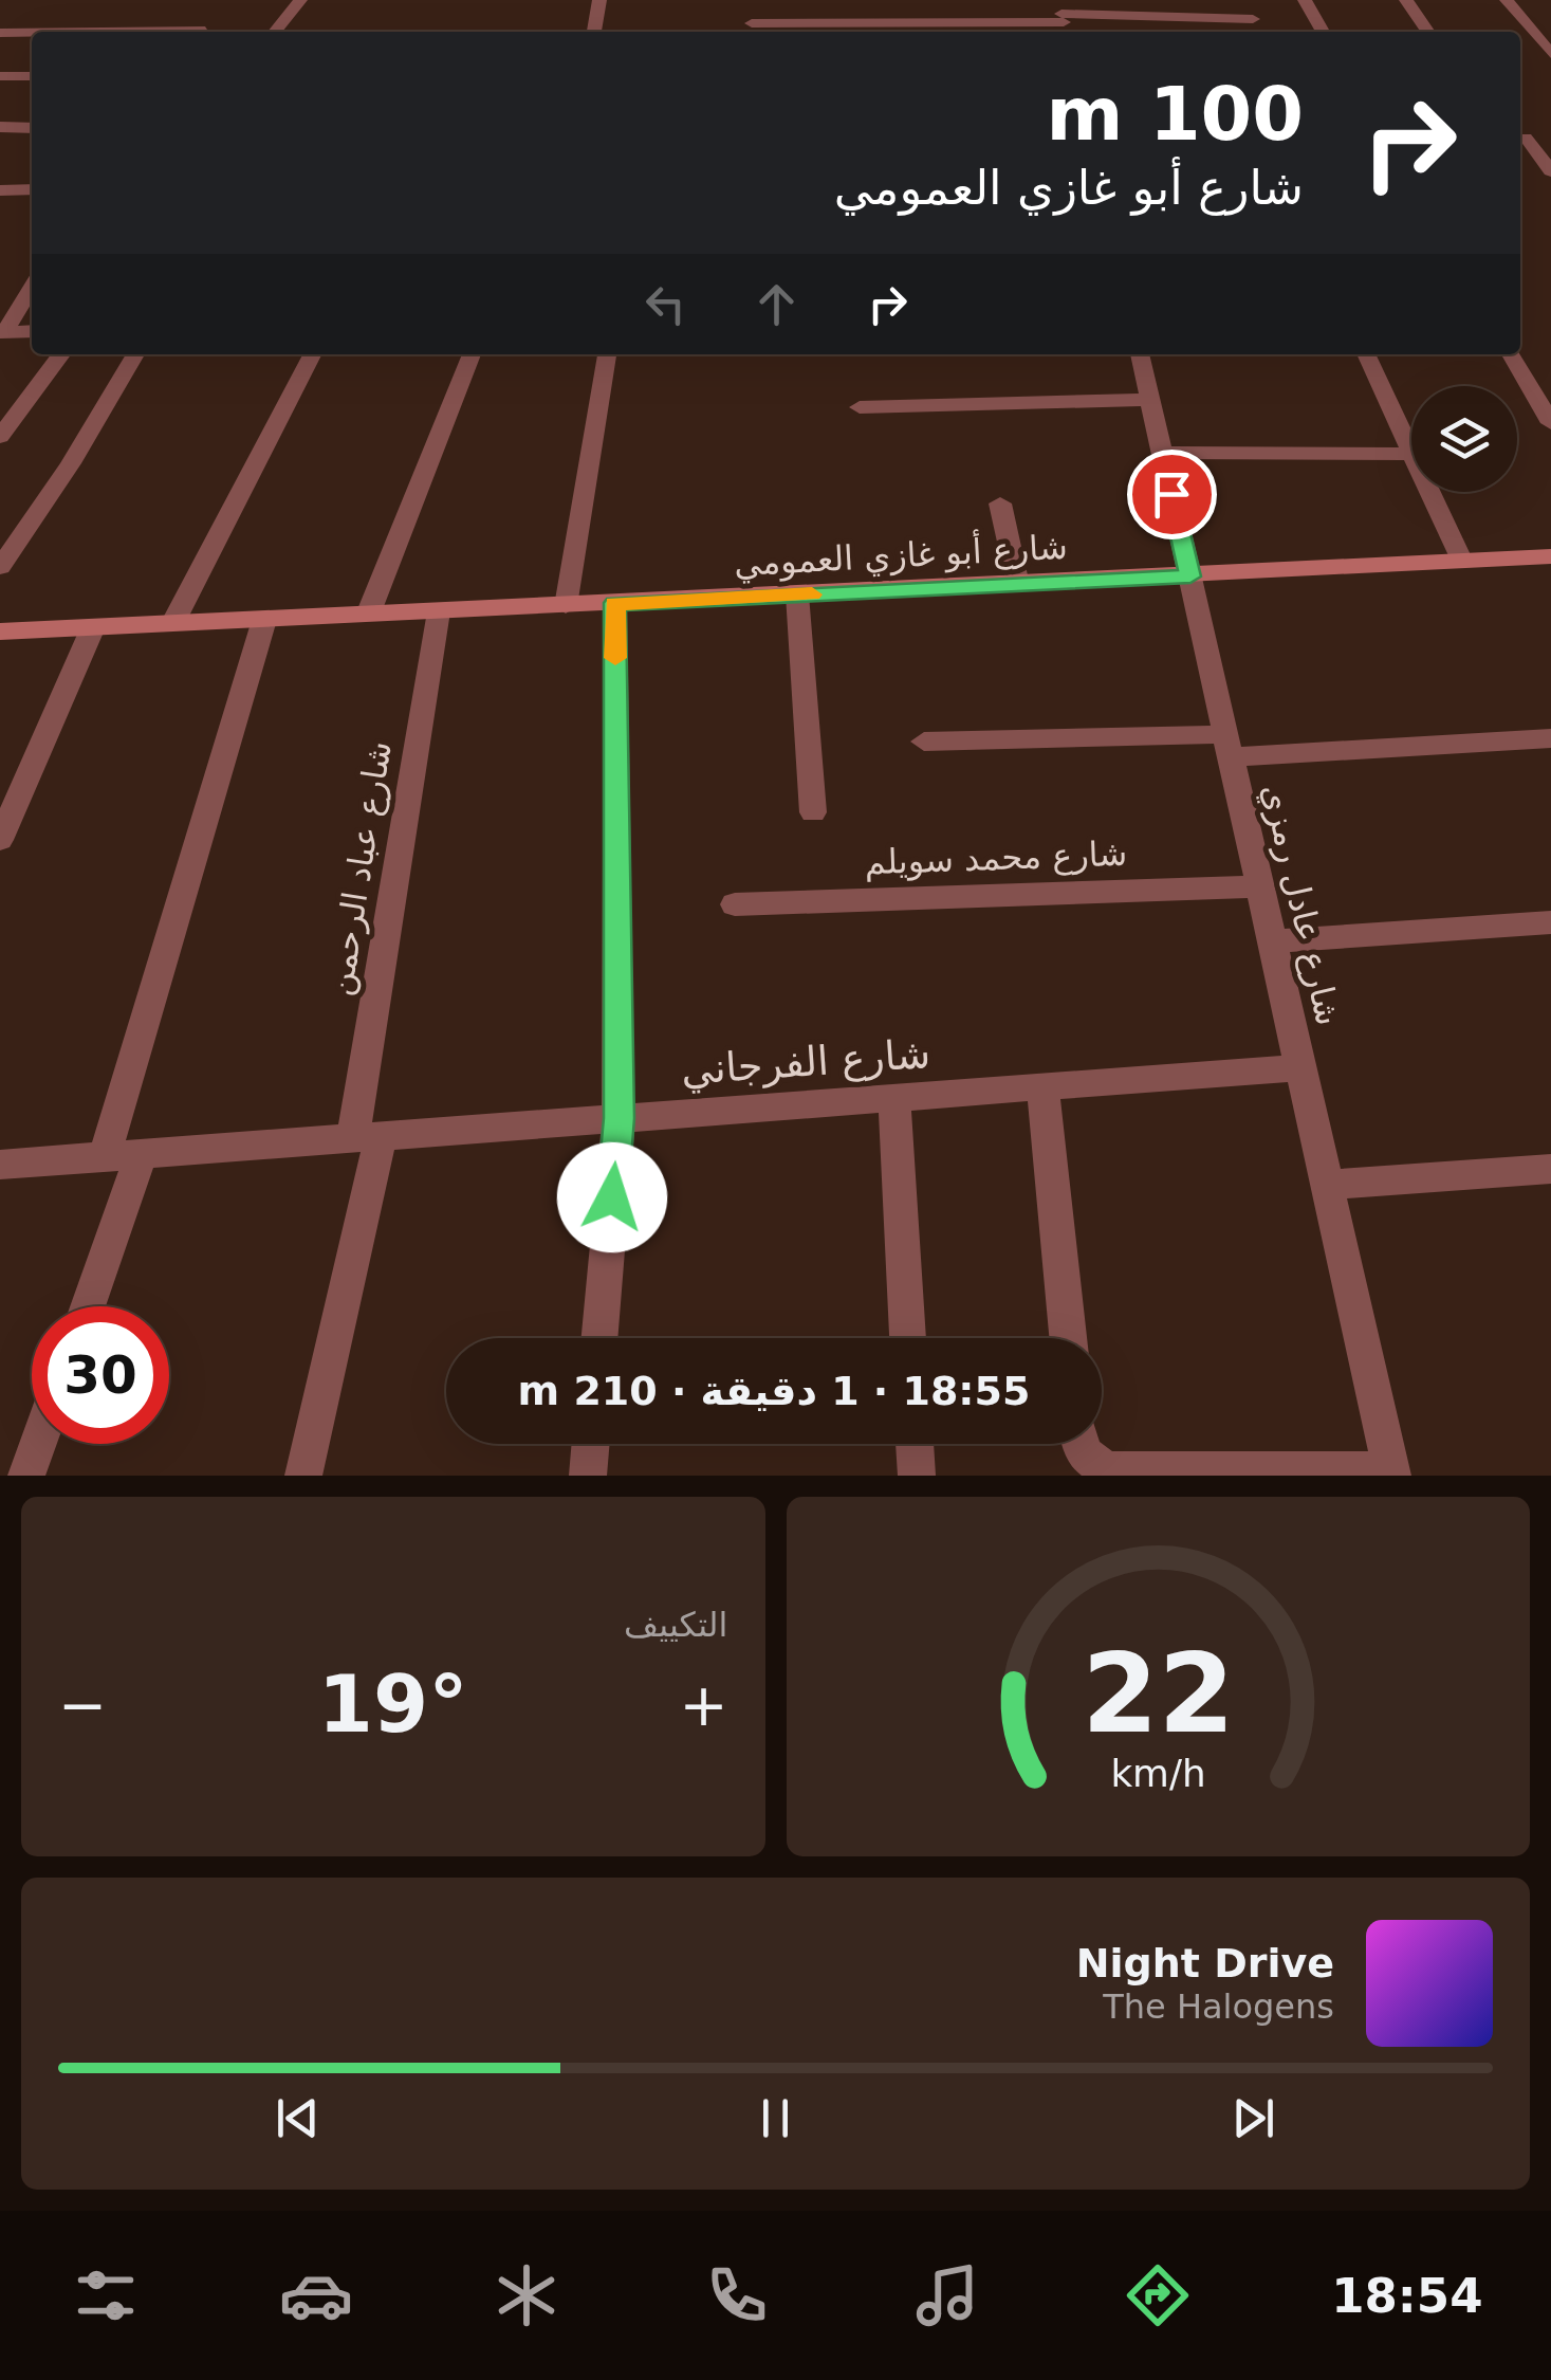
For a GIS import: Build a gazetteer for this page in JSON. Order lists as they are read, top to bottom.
{
  "streets": {
    "street": [
      "شارع أبو غازي العمومي",
      "شارع محمد سويلم",
      "شارع عباد الرحمن",
      "شارع عادل رمزي",
      "شارع الفرجاني"
    ]
  },
  "crossings": [
    ["شارع أبو غازي العمومي", "شارع عباد الرحمن"],
    ["شارع أبو غازي العمومي", "شارع عادل رمزي"],
    ["شارع محمد سويلم", "شارع عادل رمزي"],
    ["شارع عباد الرحمن", "شارع الفرجاني"],
    ["شارع عادل رمزي", "شارع الفرجاني"]
  ],
  "page": {
    "turn": ["100 m", "شارع أبو غازي العمومي"],
    "limit": "30",
    "trip": "18:55 · 1 دقيقة · 210 m",
    "tile": "التكييف",
    "heat": ["−", "19°", "+"],
    "song": ["Night Drive", "The Halogens"],
    "tabs": "18:54",
    "gauge": ["22", "km/h"]
  }
}
